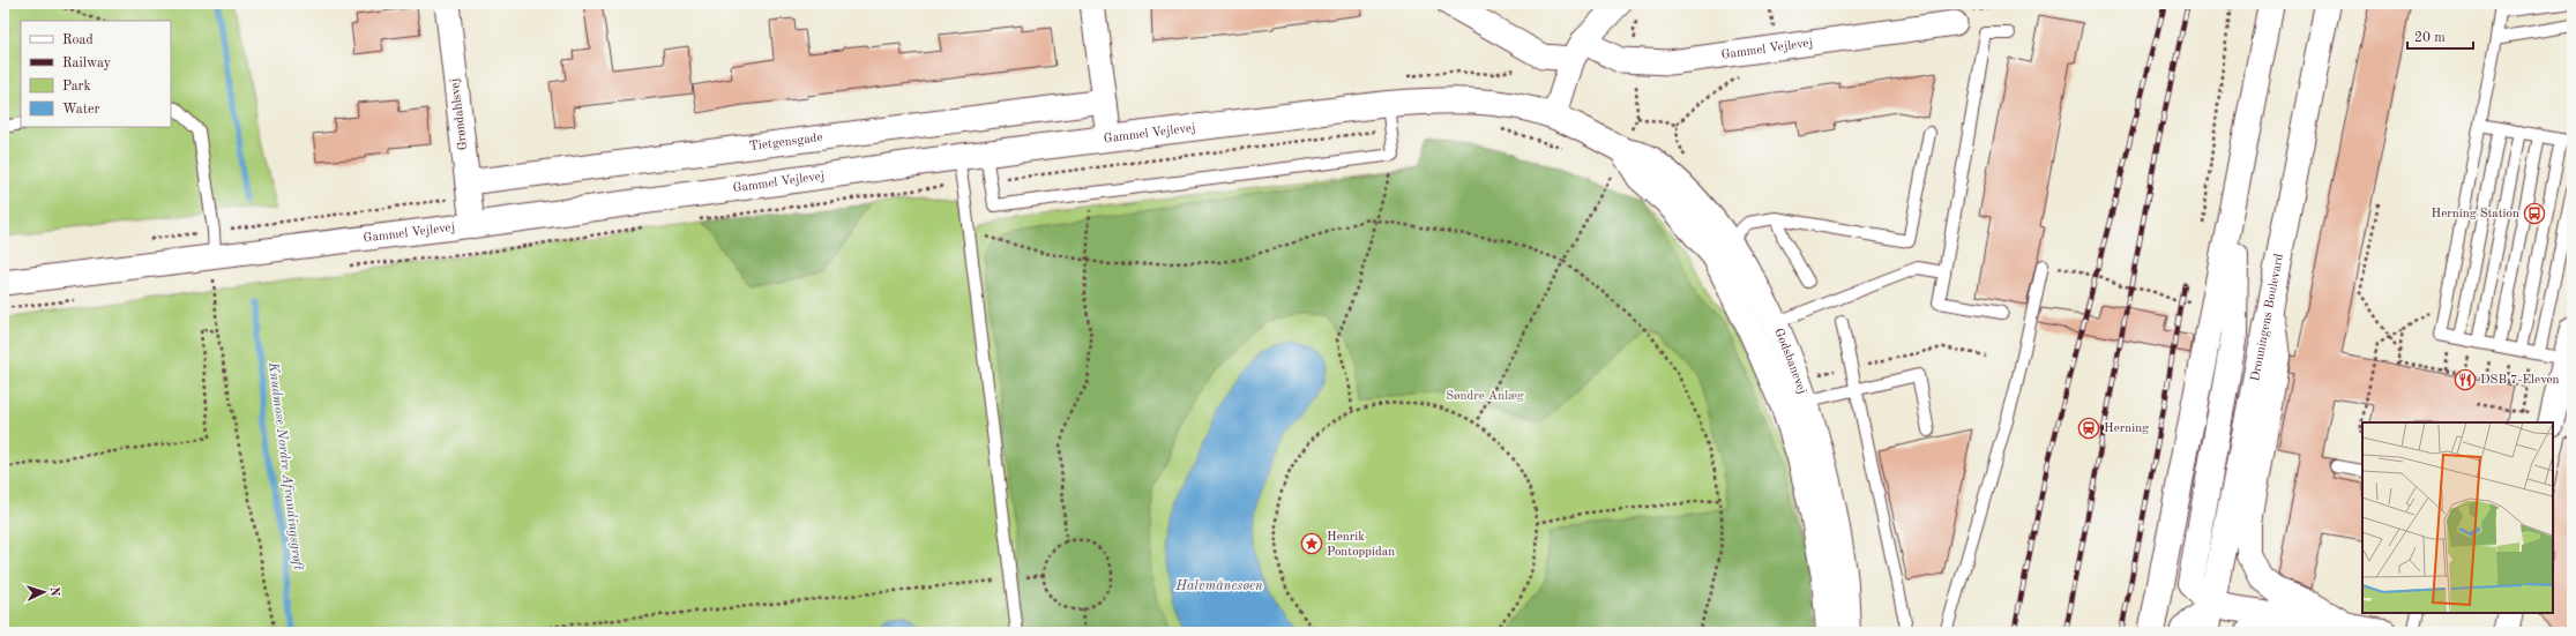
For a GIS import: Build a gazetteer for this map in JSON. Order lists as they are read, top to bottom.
{
  "streets": {
    "main road": ["Gammel Vejlevej", "Dronningens Boulevard", "Godsbanevej"],
    "street": ["Grøndahlsvej", "Tietgensgade"]
  },
  "crossings": [
    ["Gammel Vejlevej", "Grøndahlsvej"],
    ["Grøndahlsvej", "Tietgensgade"]
  ],
  "water": ["Knudmose Nordre Afvandingsgrøft", "Halvmånesøen"],
  "parks": ["Søndre Anlæg"],
  "places": {
    "bus stop": ["Herning Station"],
    "restaurant": ["DSB 7-Eleven"],
    "station": ["Herning"],
    "place": ["Henrik Pontoppidan"]
  },
  "legend": [
    "Road",
    "Railway",
    "Park",
    "Water"
  ],
  "scale_bar": "20 m",
  "north": "right"
}
